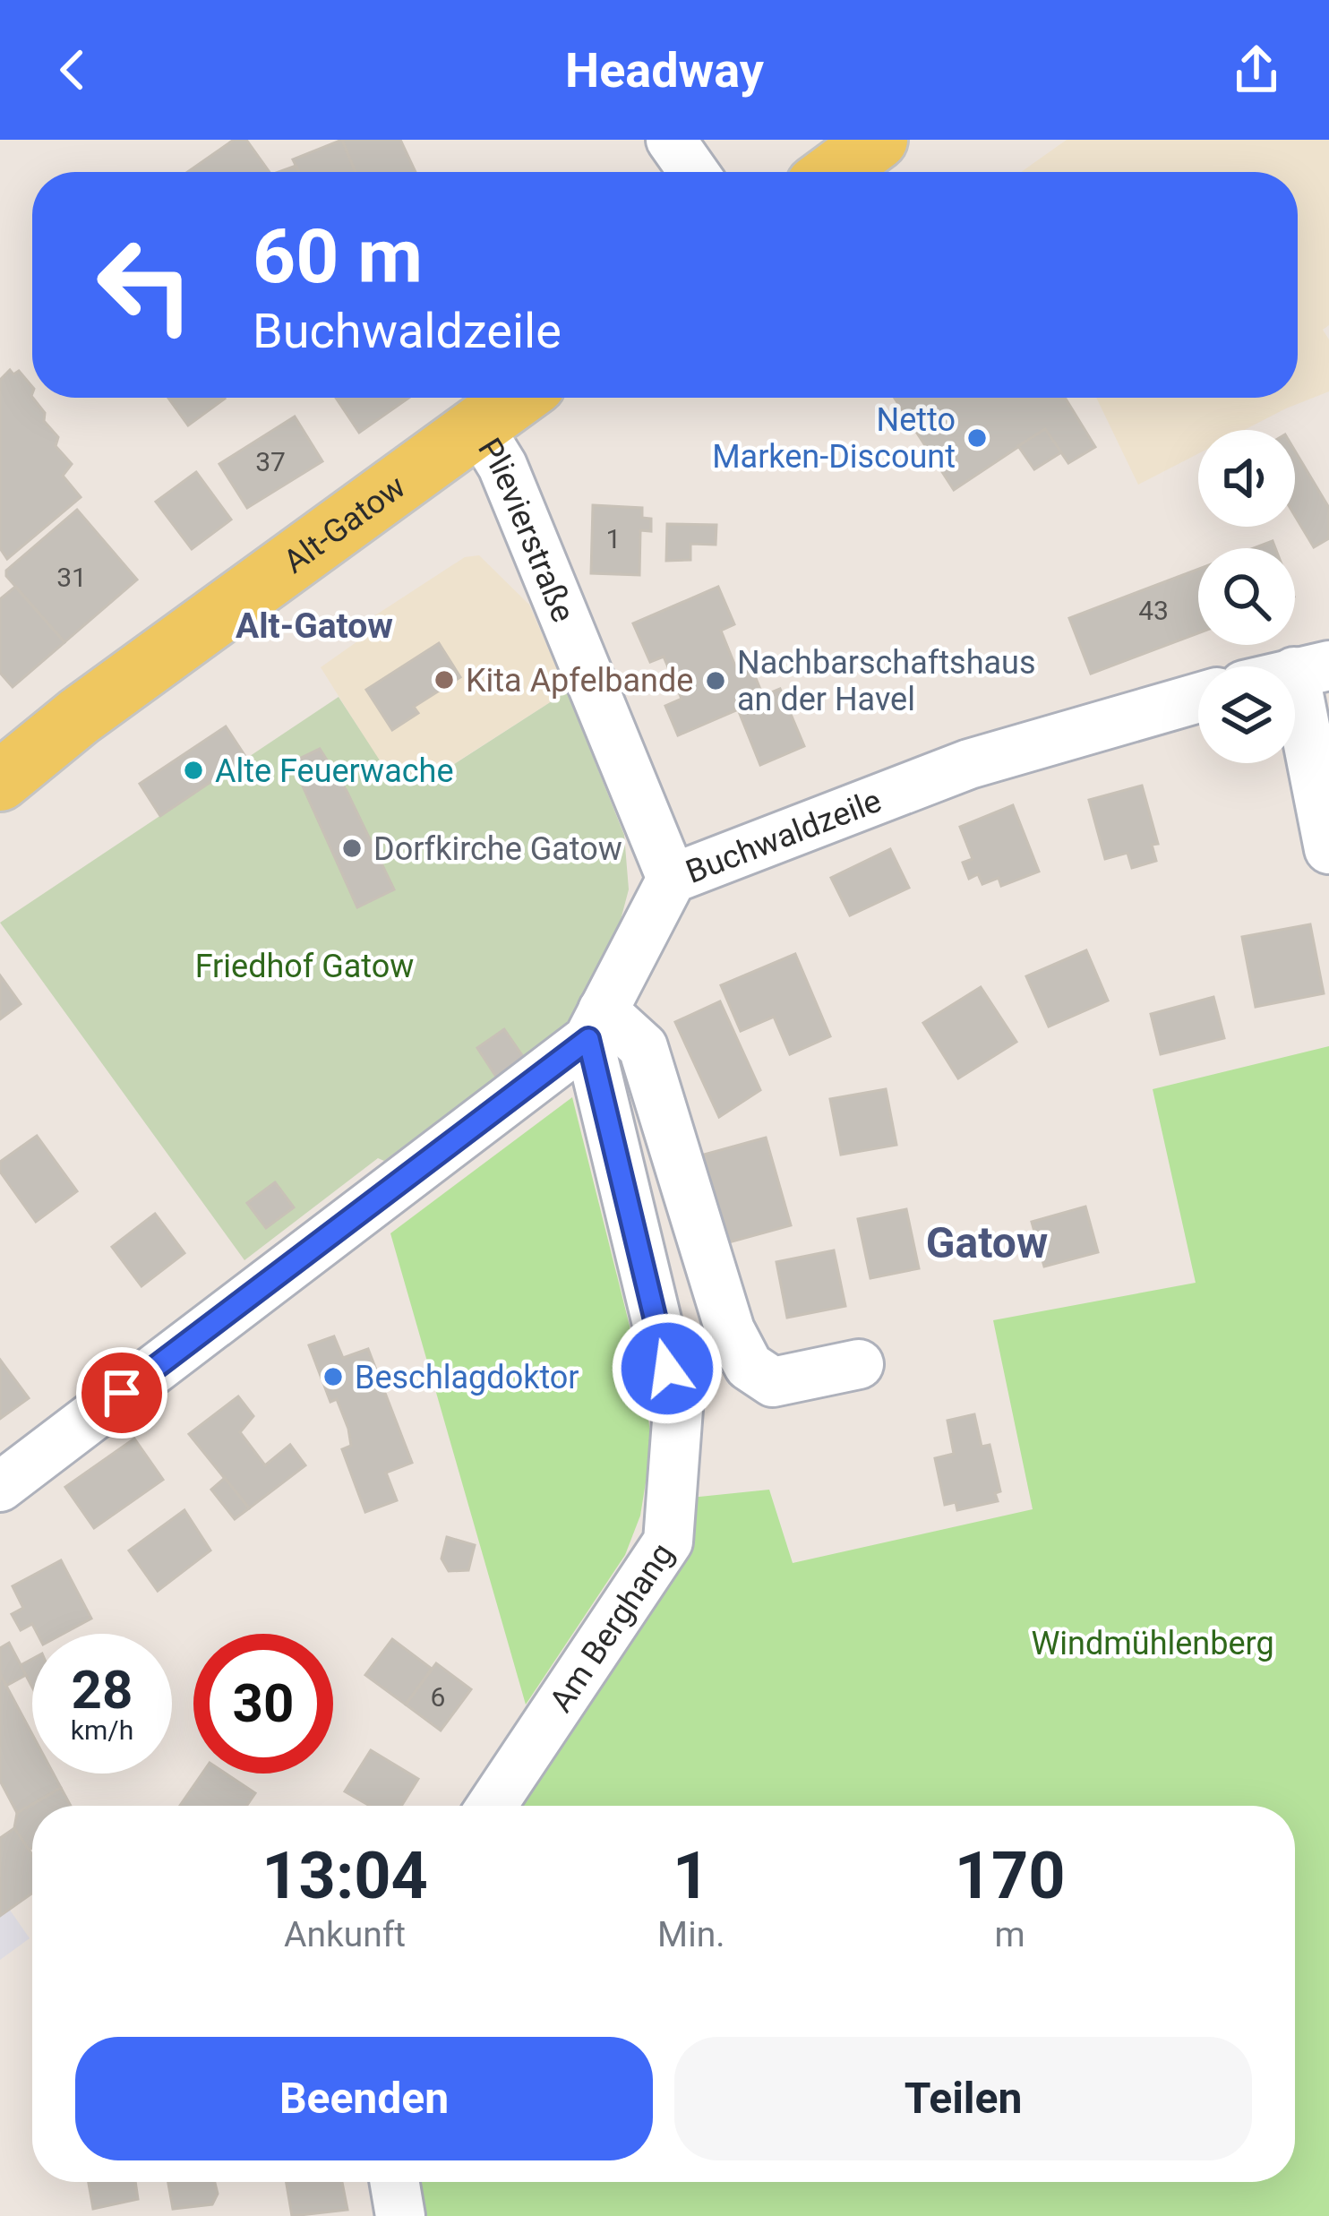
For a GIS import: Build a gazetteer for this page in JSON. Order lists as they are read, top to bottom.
{
  "streets": {
    "main road": ["Alt-Gatow"],
    "street": ["Plievierstraße", "Buchwaldzeile", "Am Berghang"]
  },
  "crossings": [
    ["Alt-Gatow", "Plievierstraße"],
    ["Plievierstraße", "Buchwaldzeile"],
    ["Buchwaldzeile", "Am Berghang"]
  ],
  "districts": ["Alt-Gatow", "Gatow"],
  "parks": ["Friedhof Gatow", "Windmühlenberg"],
  "places": [
    "Netto Marken-Discount",
    "Kita Apfelbande",
    "Nachbarschaftshaus an der Havel",
    "Alte Feuerwache",
    "Dorfkirche Gatow",
    "Beschlagdoktor"
  ],
  "house_numbers": [
    "37",
    "1",
    "31",
    "43",
    "6"
  ],
  "page": {
    "header": "Headway",
    "turn": ["60 m", "Buchwaldzeile"],
    "speed": "28 km/h",
    "limit": "30",
    "eta": [
      "13:04",
      "Ankunft",
      "1",
      "Min.",
      "170",
      "m"
    ],
    "buttons": ["Beenden", "Teilen"]
  }
}
